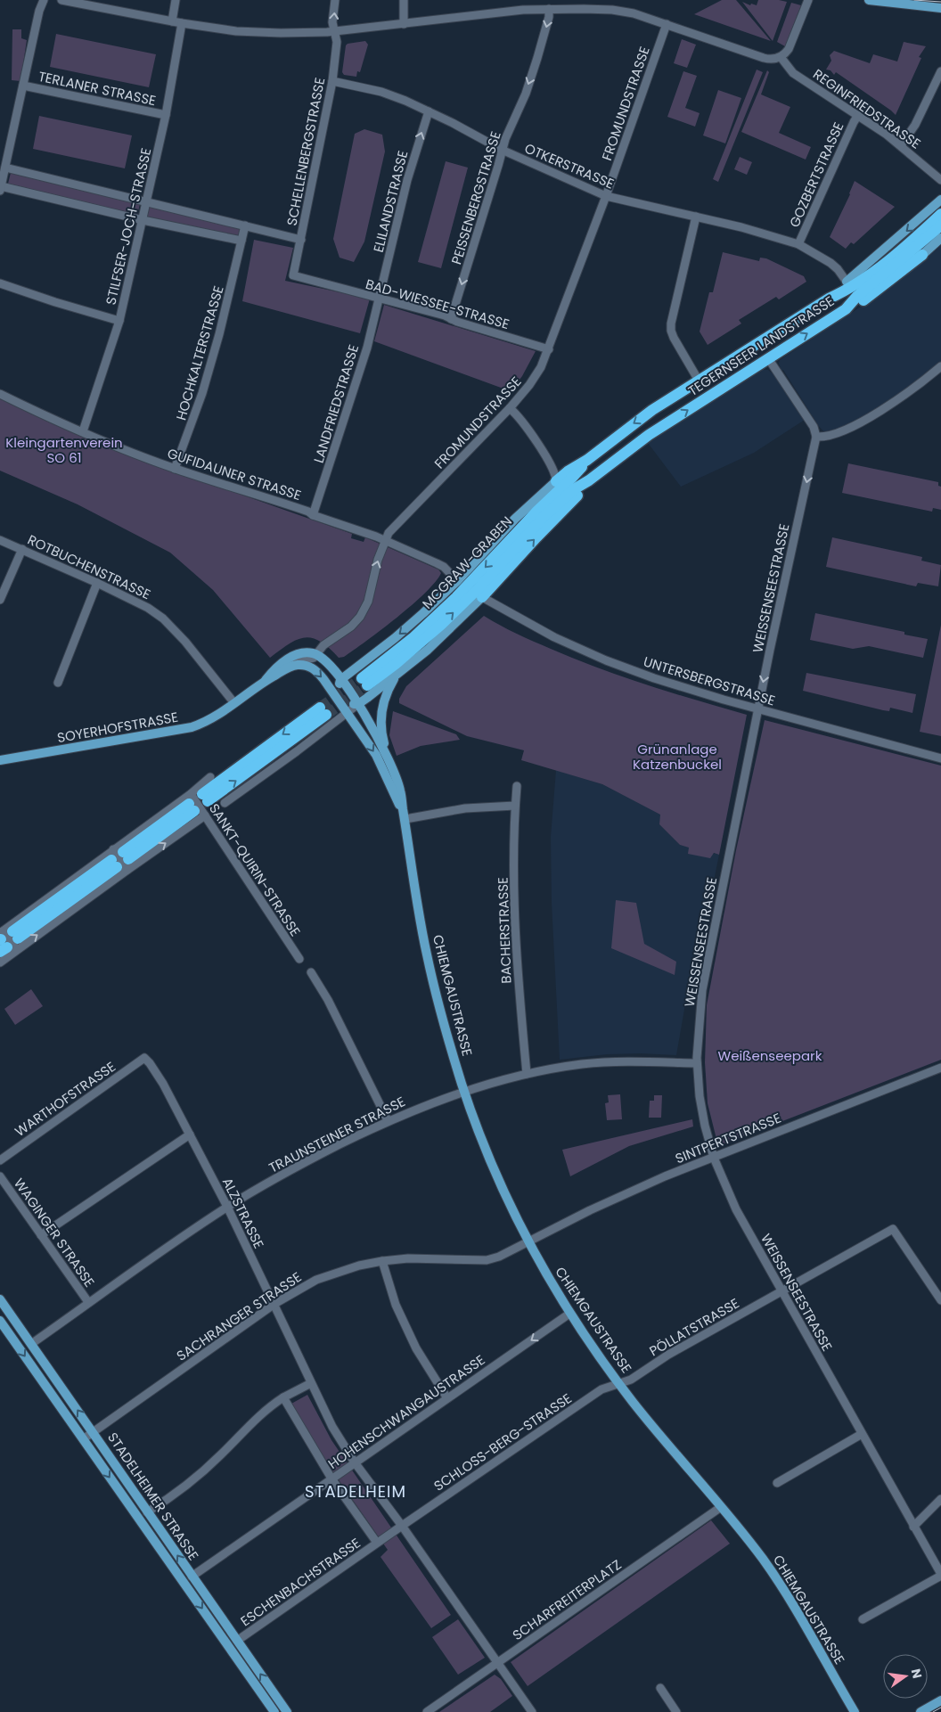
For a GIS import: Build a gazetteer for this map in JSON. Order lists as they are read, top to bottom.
{
  "streets": {
    "highway": ["TEGERNSEER LANDSTRASSE", "MCGRAW-GRABEN"],
    "main road": ["SOYERHOFSTRASSE", "CHIEMGAUSTRASSE", "STADELHEIMER STRASSE"],
    "street": [
      "TERLANER STRASSE",
      "FROMUNDSTRASSE",
      "REGINFRIEDSTRASSE",
      "SCHELLENBERGSTRASSE",
      "OTKERSTRASSE",
      "GOZBERTSTRASSE",
      "PEISSENBERGSTRASSE",
      "ELILANDSTRASSE",
      "STILFSER-JOCH-STRASSE",
      "BAD-WIESSEE-STRASSE",
      "HOCHKALTERSTRASSE",
      "LANDFRIEDSTRASSE",
      "GUFIDAUNER STRASSE",
      "ROTBUCHENSTRASSE",
      "WEISSENSEESTRASSE",
      "UNTERSBERGSTRASSE",
      "SANKT-QUIRIN-STRASSE",
      "BACHERSTRASSE",
      "WARTHOFSTRASSE",
      "TRAUNSTEINER STRASSE",
      "SINTPERTSTRASSE",
      "ALZSTRASSE",
      "WAGINGER STRASSE",
      "SACHRANGER STRASSE",
      "PÖLLATSTRASSE",
      "HOHENSCHWANGAUSTRASSE",
      "SCHLOSS-BERG-STRASSE",
      "ESCHENBACHSTRASSE",
      "SCHARFREITERPLATZ"
    ]
  },
  "crossings": [
    ["TERLANER STRASSE", "STILFSER-JOCH-STRASSE"],
    ["FROMUNDSTRASSE", "OTKERSTRASSE"],
    ["FROMUNDSTRASSE", "BAD-WIESSEE-STRASSE"],
    ["FROMUNDSTRASSE", "GUFIDAUNER STRASSE"],
    ["FROMUNDSTRASSE", "CHIEMGAUSTRASSE"],
    ["REGINFRIEDSTRASSE", "GOZBERTSTRASSE"],
    ["SCHELLENBERGSTRASSE", "OTKERSTRASSE"],
    ["SCHELLENBERGSTRASSE", "BAD-WIESSEE-STRASSE"],
    ["OTKERSTRASSE", "GOZBERTSTRASSE"],
    ["OTKERSTRASSE", "PEISSENBERGSTRASSE"],
    ["OTKERSTRASSE", "ELILANDSTRASSE"],
    ["PEISSENBERGSTRASSE", "BAD-WIESSEE-STRASSE"],
    ["ELILANDSTRASSE", "BAD-WIESSEE-STRASSE"],
    ["ELILANDSTRASSE", "LANDFRIEDSTRASSE"],
    ["STILFSER-JOCH-STRASSE", "GUFIDAUNER STRASSE"],
    ["BAD-WIESSEE-STRASSE", "LANDFRIEDSTRASSE"],
    ["TEGERNSEER LANDSTRASSE", "MCGRAW-GRABEN"],
    ["HOCHKALTERSTRASSE", "GUFIDAUNER STRASSE"],
    ["LANDFRIEDSTRASSE", "GUFIDAUNER STRASSE"],
    ["ROTBUCHENSTRASSE", "SOYERHOFSTRASSE"],
    ["WEISSENSEESTRASSE", "UNTERSBERGSTRASSE"],
    ["WEISSENSEESTRASSE", "TRAUNSTEINER STRASSE"],
    ["WEISSENSEESTRASSE", "SINTPERTSTRASSE"],
    ["WEISSENSEESTRASSE", "PÖLLATSTRASSE"],
    ["BACHERSTRASSE", "TRAUNSTEINER STRASSE"],
    ["CHIEMGAUSTRASSE", "TRAUNSTEINER STRASSE"],
    ["CHIEMGAUSTRASSE", "SINTPERTSTRASSE"],
    ["CHIEMGAUSTRASSE", "SACHRANGER STRASSE"],
    ["CHIEMGAUSTRASSE", "PÖLLATSTRASSE"],
    ["CHIEMGAUSTRASSE", "HOHENSCHWANGAUSTRASSE"],
    ["CHIEMGAUSTRASSE", "SCHLOSS-BERG-STRASSE"],
    ["CHIEMGAUSTRASSE", "SCHARFREITERPLATZ"],
    ["WARTHOFSTRASSE", "ALZSTRASSE"],
    ["TRAUNSTEINER STRASSE", "ALZSTRASSE"],
    ["TRAUNSTEINER STRASSE", "WAGINGER STRASSE"],
    ["TRAUNSTEINER STRASSE", "STADELHEIMER STRASSE"],
    ["SINTPERTSTRASSE", "SACHRANGER STRASSE"],
    ["ALZSTRASSE", "SACHRANGER STRASSE"],
    ["ALZSTRASSE", "HOHENSCHWANGAUSTRASSE"],
    ["ALZSTRASSE", "SCHLOSS-BERG-STRASSE"],
    ["ALZSTRASSE", "SCHARFREITERPLATZ"],
    ["SACHRANGER STRASSE", "STADELHEIMER STRASSE"],
    ["PÖLLATSTRASSE", "SCHLOSS-BERG-STRASSE"],
    ["HOHENSCHWANGAUSTRASSE", "STADELHEIMER STRASSE"],
    ["SCHLOSS-BERG-STRASSE", "ESCHENBACHSTRASSE"],
    ["STADELHEIMER STRASSE", "ESCHENBACHSTRASSE"]
  ],
  "one_way": ["PEISSENBERGSTRASSE", "ELILANDSTRASSE"],
  "districts": ["STADELHEIM"],
  "parks": ["Kleingartenverein SO 61", "Grünanlage Katzenbuckel", "Weißenseepark"],
  "north": "right"
}
